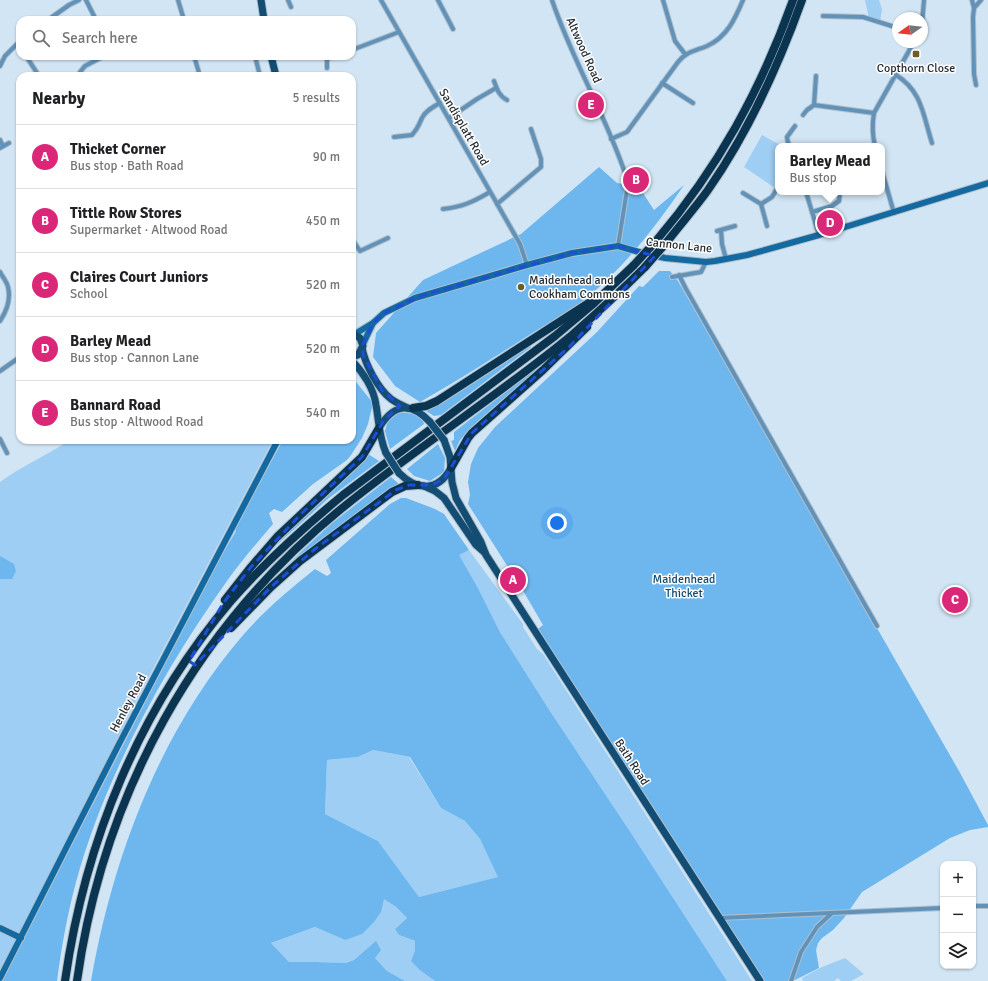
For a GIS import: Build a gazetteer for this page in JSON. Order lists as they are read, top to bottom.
{
  "streets": {
    "main road": ["Bath Road"],
    "street": [
      "Altwood Road",
      "Sandisplatt Road",
      "Cannon Lane",
      "Henley Road"
    ]
  },
  "crossings": [
    ["Altwood Road", "Cannon Lane"],
    ["Sandisplatt Road", "Cannon Lane"]
  ],
  "parks": ["Maidenhead Thicket"],
  "places": {
    "transit": ["Copthorn Close"],
    "other": ["Maidenhead and Cookham Commons"]
  },
  "north": "left",
  "page": {
    "search": "Search here",
    "heading": ["Nearby", "5 results"],
    "pins": [
      "E",
      "B",
      "D",
      "A",
      "C"
    ],
    "list": [
      {
        "mark": "A",
        "name": "Thicket Corner",
        "note": "Bus stop · Bath Road",
        "value": "90 m"
      },
      {
        "mark": "B",
        "name": "Tittle Row Stores",
        "note": "Supermarket · Altwood Road",
        "value": "450 m"
      },
      {
        "mark": "C",
        "name": "Claires Court Juniors",
        "note": "School",
        "value": "520 m"
      },
      {
        "mark": "D",
        "name": "Barley Mead",
        "note": "Bus stop · Cannon Lane",
        "value": "520 m"
      },
      {
        "mark": "E",
        "name": "Bannard Road",
        "note": "Bus stop · Altwood Road",
        "value": "540 m"
      }
    ],
    "popup": ["Barley Mead", "Bus stop"],
    "map_buttons": ["+", "−"]
  }
}
